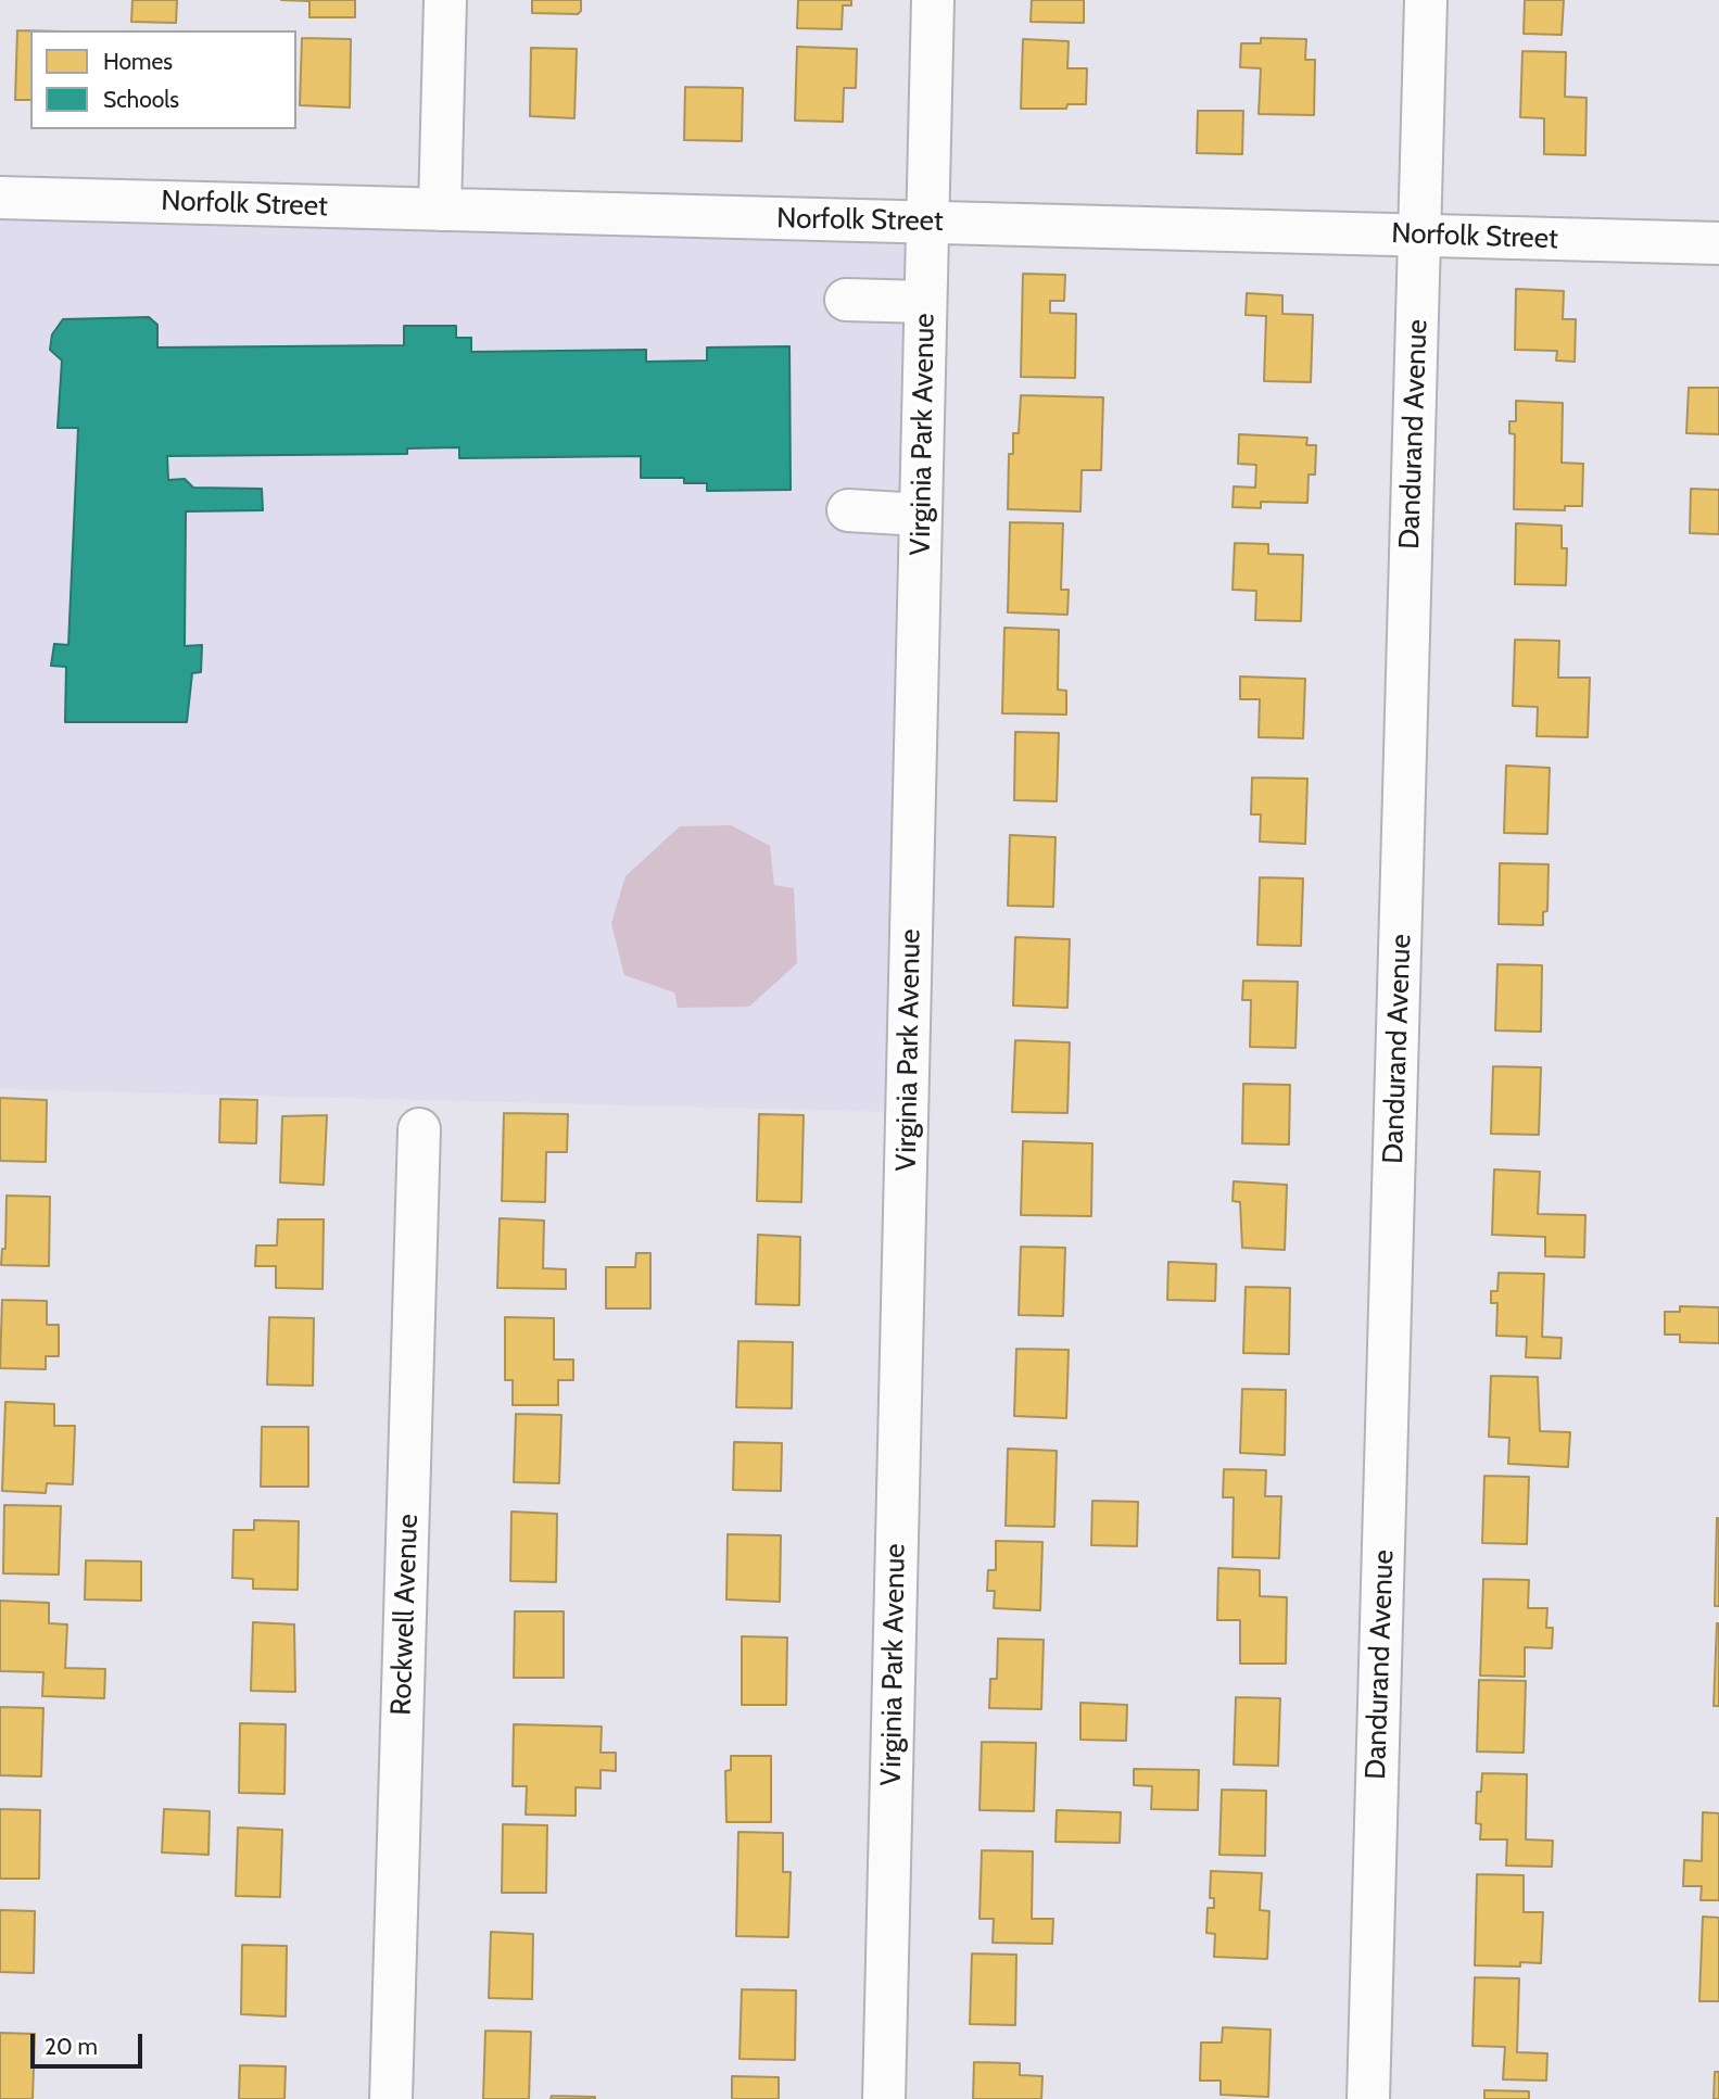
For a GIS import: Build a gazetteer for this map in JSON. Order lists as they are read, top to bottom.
{
  "streets": {
    "street": [
      "Norfolk Street",
      "Virginia Park Avenue",
      "Dandurand Avenue",
      "Rockwell Avenue"
    ]
  },
  "crossings": [
    ["Norfolk Street", "Virginia Park Avenue"],
    ["Norfolk Street", "Dandurand Avenue"]
  ],
  "legend": ["Homes", "Schools"],
  "scale_bar": "20 m"
}
